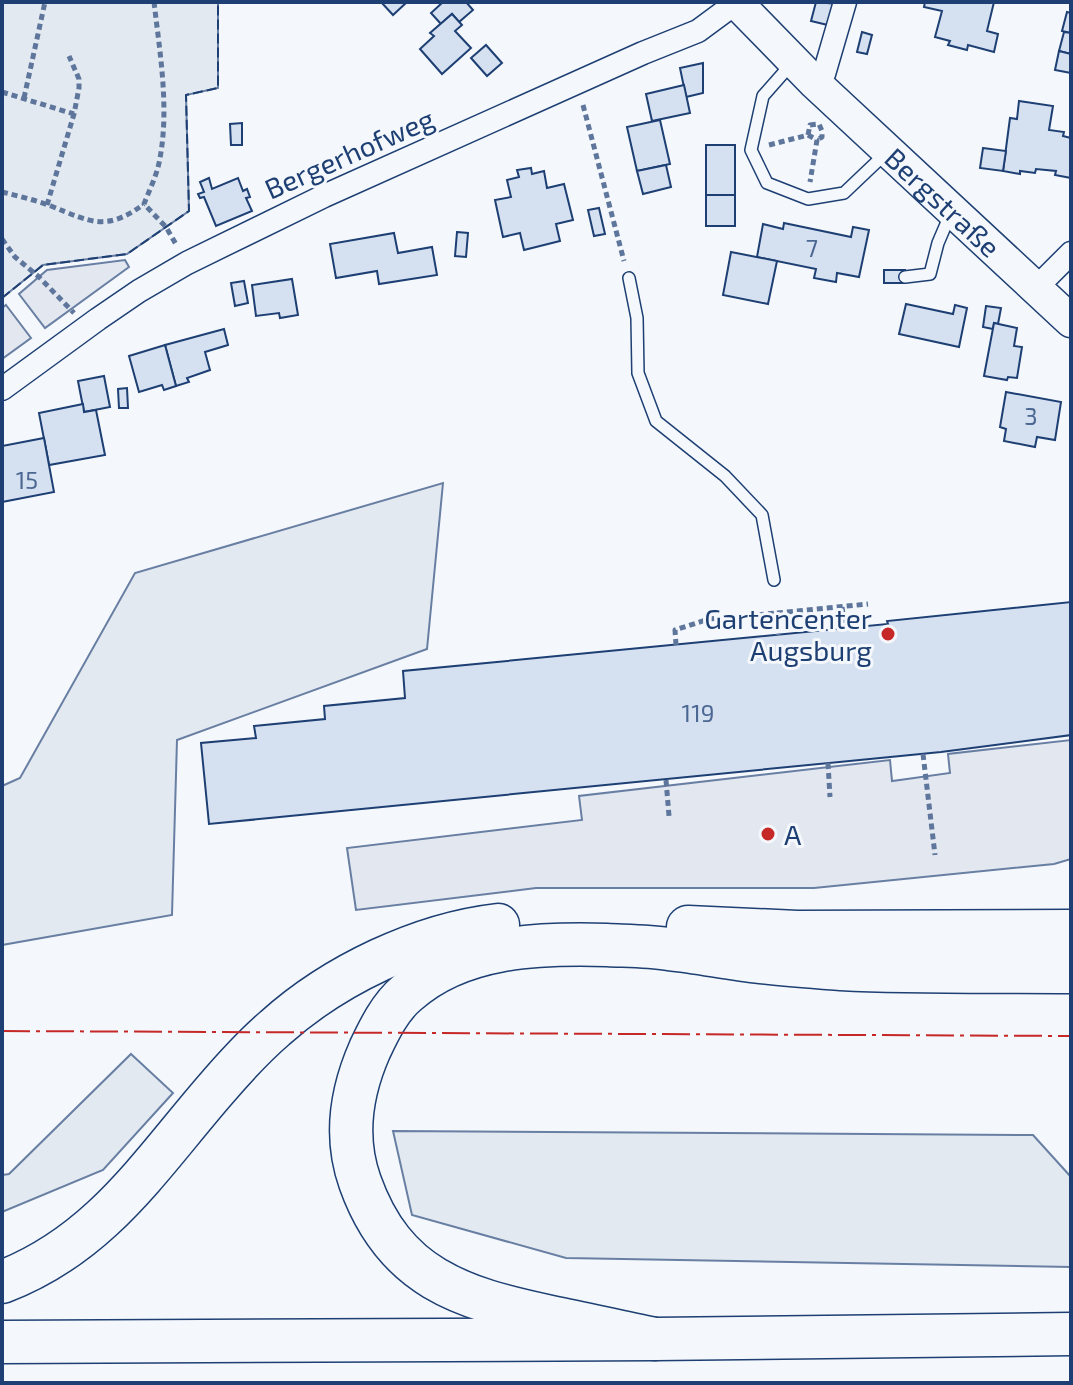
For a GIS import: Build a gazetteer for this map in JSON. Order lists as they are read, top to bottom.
{
  "streets": {
    "main road": ["Bergstraße"],
    "street": ["Bergerhofweg"]
  },
  "crossings": [
    ["Bergerhofweg", "Bergstraße"]
  ],
  "places": ["Gartencenter Augsburg", "A"],
  "house_numbers": [
    "7",
    "3",
    "15",
    "119"
  ]
}
